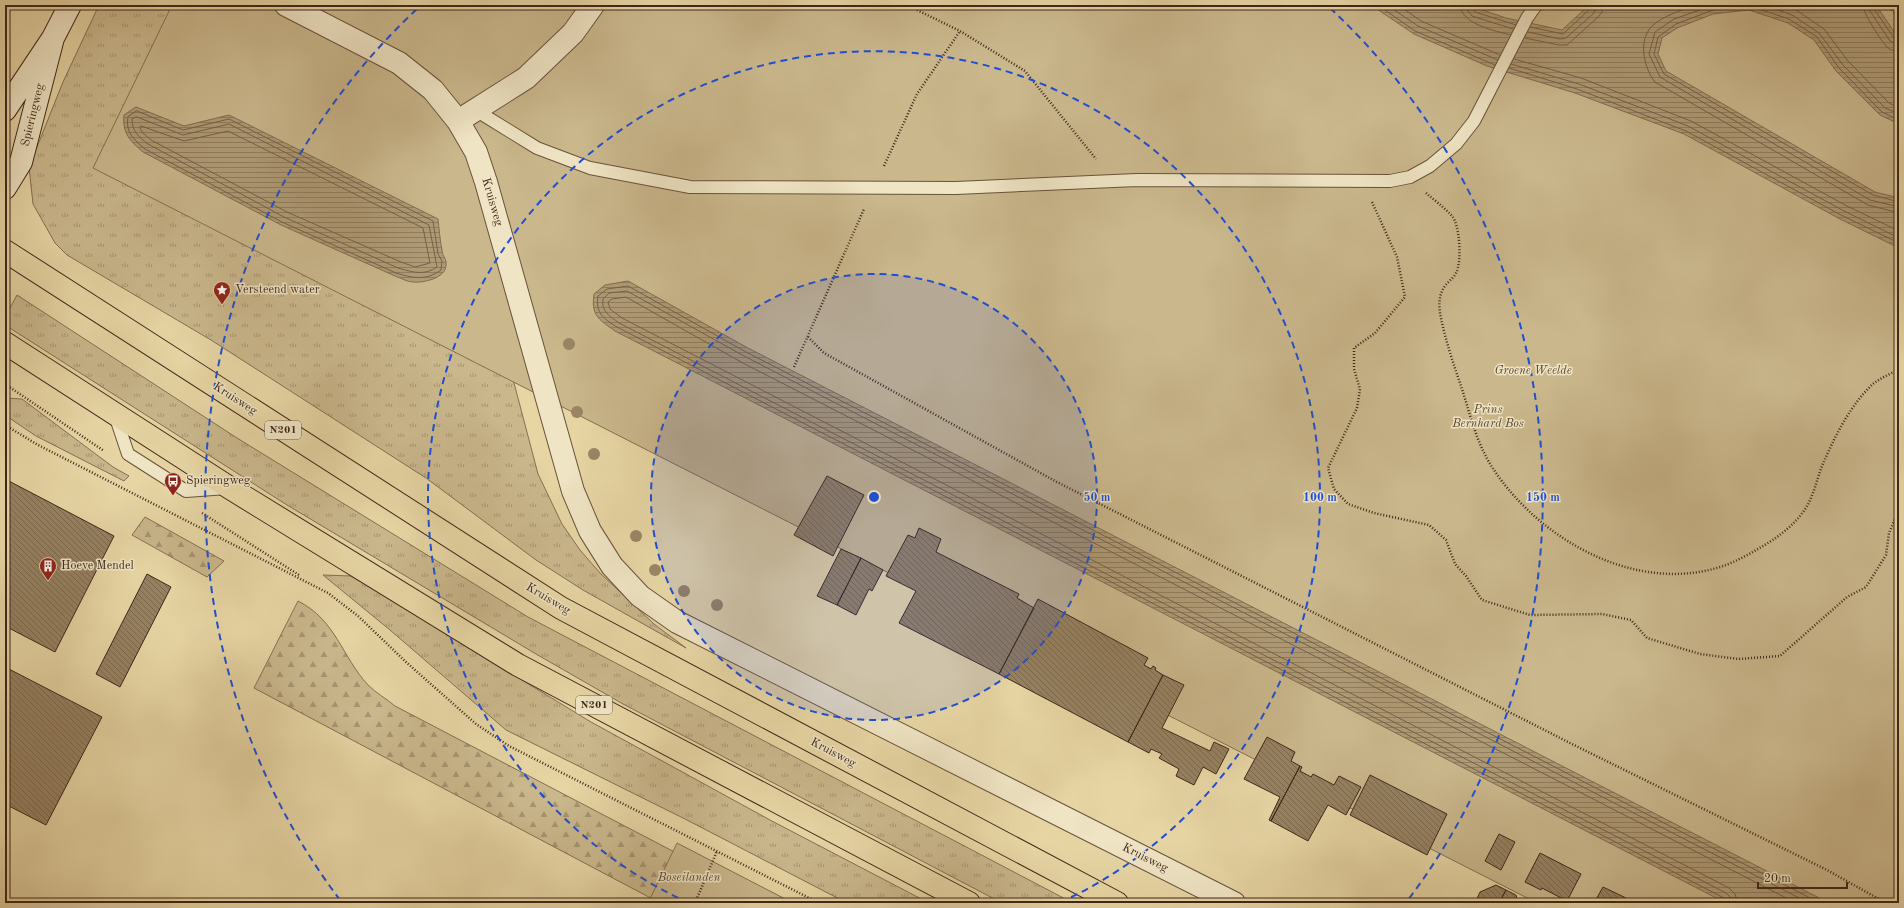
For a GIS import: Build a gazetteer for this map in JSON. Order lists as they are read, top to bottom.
{
  "streets": {
    "highway": ["Kruisweg", "N201"],
    "street": ["Spieringweg"]
  },
  "parks": ["Groene Weelde", "Prins Bernhard Bos", "Boseilanden"],
  "places": {
    "place": ["Versteend water"],
    "bus stop": ["Spieringweg"],
    "building": ["Hoeve Mendel"]
  },
  "scale_bar": "20 m",
  "rings": ["50 m", "100 m", "150 m"]
}
